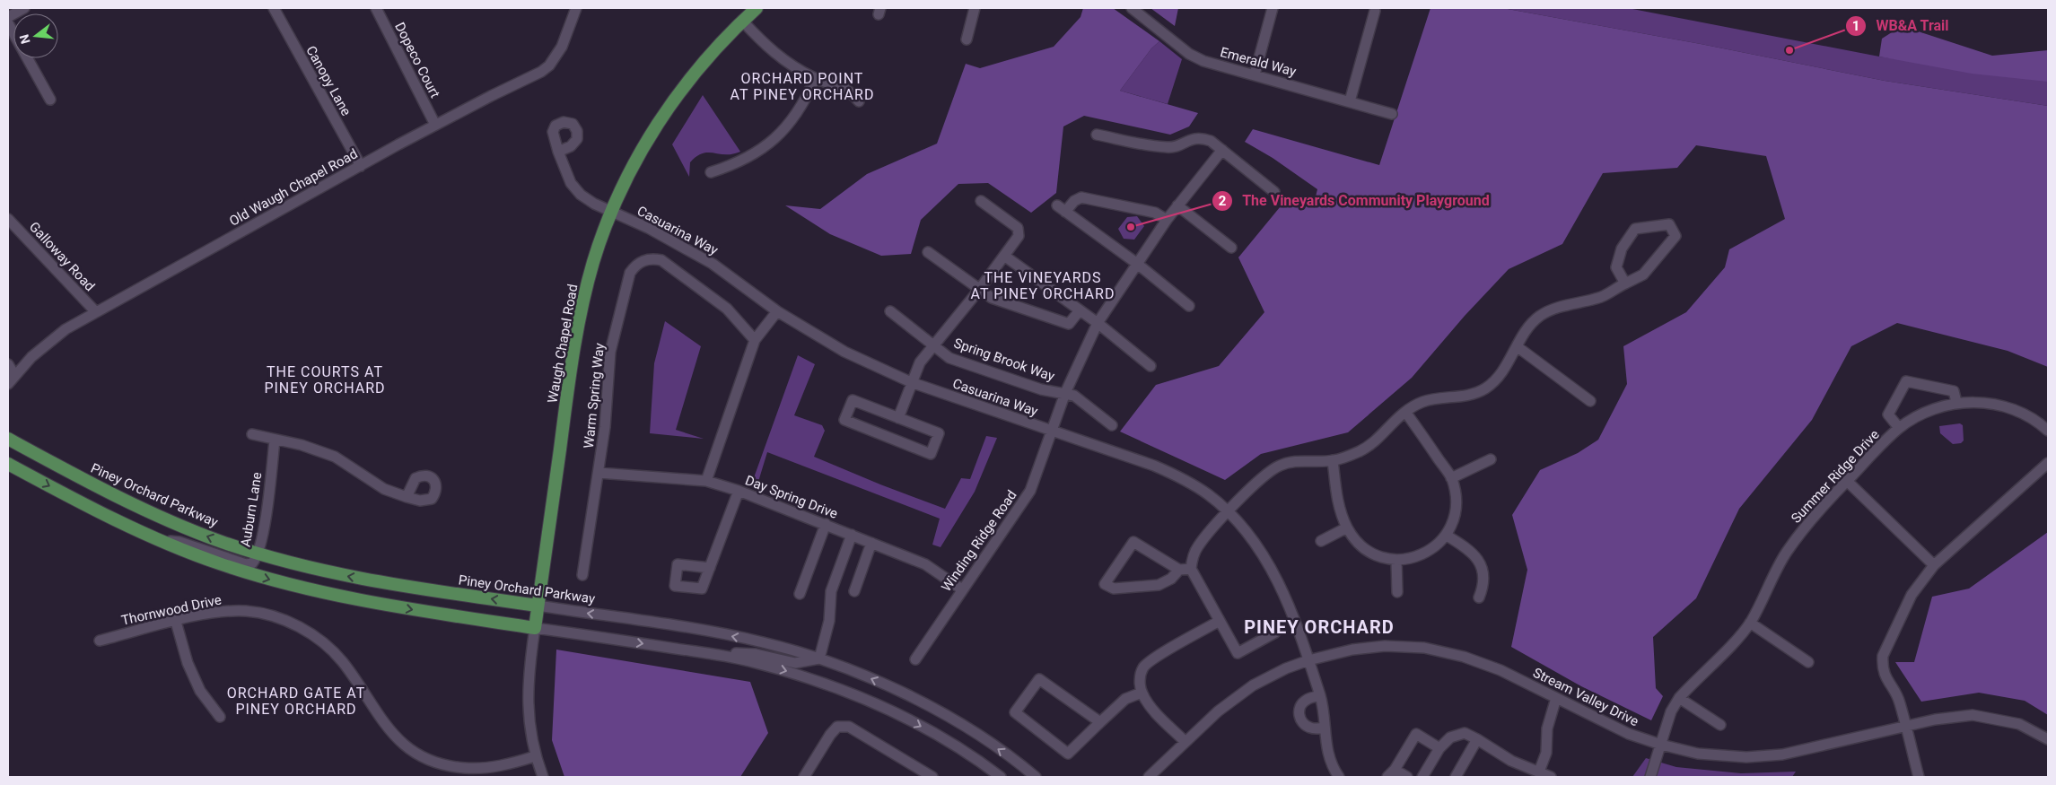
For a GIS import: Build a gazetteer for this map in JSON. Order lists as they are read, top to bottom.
{
  "streets": {
    "main road": ["Waugh Chapel Road", "Piney Orchard Parkway"],
    "street": [
      "Dopeco Court",
      "Emerald Way",
      "Canopy Lane",
      "Old Waugh Chapel Road",
      "Casuarina Way",
      "Galloway Road",
      "Spring Brook Way",
      "Warm Spring Way",
      "Summer Ridge Drive",
      "Day Spring Drive",
      "Auburn Lane",
      "Winding Ridge Road",
      "Thornwood Drive",
      "Stream Valley Drive"
    ]
  },
  "crossings": [
    ["Dopeco Court", "Old Waugh Chapel Road"],
    ["Canopy Lane", "Old Waugh Chapel Road"],
    ["Old Waugh Chapel Road", "Galloway Road"],
    ["Casuarina Way", "Waugh Chapel Road"],
    ["Casuarina Way", "Winding Ridge Road"],
    ["Casuarina Way", "Stream Valley Drive"],
    ["Waugh Chapel Road", "Piney Orchard Parkway"],
    ["Spring Brook Way", "Winding Ridge Road"],
    ["Warm Spring Way", "Day Spring Drive"],
    ["Summer Ridge Drive", "Stream Valley Drive"],
    ["Piney Orchard Parkway", "Auburn Lane"],
    ["Day Spring Drive", "Winding Ridge Road"]
  ],
  "districts": [
    "ORCHARD POINT AT PINEY ORCHARD",
    "THE VINEYARDS AT PINEY ORCHARD",
    "THE COURTS AT PINEY ORCHARD",
    "PINEY ORCHARD",
    "ORCHARD GATE AT PINEY ORCHARD"
  ],
  "places": ["WB&A Trail", "The Vineyards Community Playground"],
  "north": "left"
}
